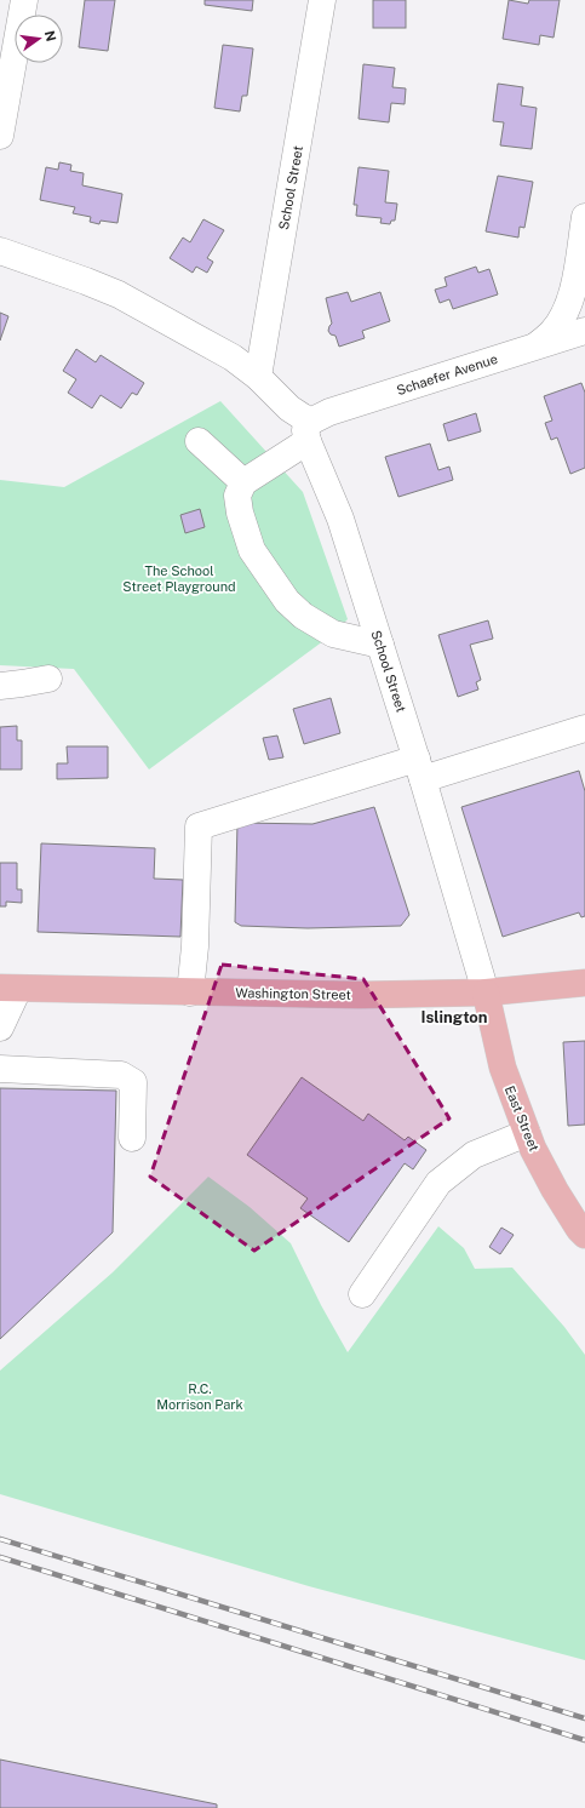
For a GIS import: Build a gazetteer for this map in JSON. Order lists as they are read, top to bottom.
{
  "streets": {
    "main road": ["Washington Street", "East Street"],
    "street": ["School Street", "Schaefer Avenue"]
  },
  "crossings": [
    ["School Street", "Schaefer Avenue"],
    ["School Street", "Washington Street"],
    ["School Street", "East Street"],
    ["Washington Street", "East Street"]
  ],
  "districts": ["Islington"],
  "parks": ["The School Street Playground", "R.C. Morrison Park"],
  "north": "right"
}
